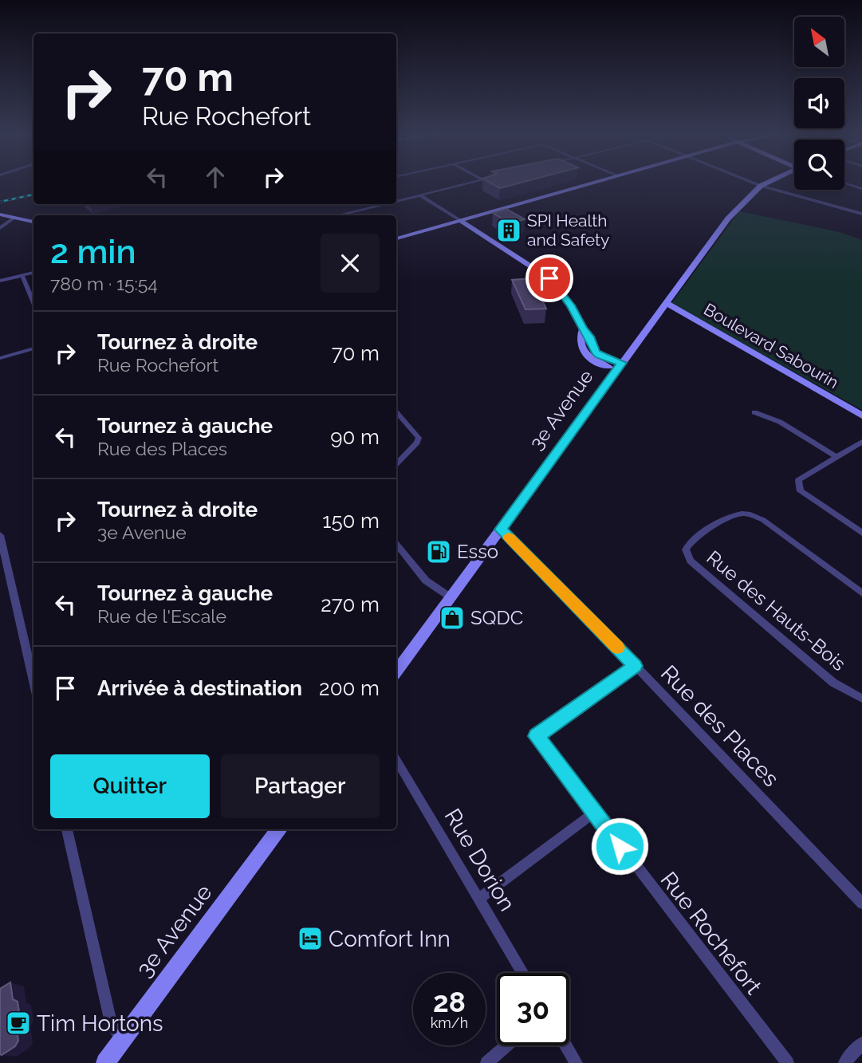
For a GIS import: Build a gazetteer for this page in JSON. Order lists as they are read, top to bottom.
{
  "streets": {
    "main road": ["Boulevard Sabourin", "3e Avenue"],
    "street": [
      "Rue des Hauts-Bois",
      "Rue des Places",
      "Rue Dorion",
      "Rue Rochefort"
    ]
  },
  "crossings": [
    ["Boulevard Sabourin", "3e Avenue"],
    ["3e Avenue", "Rue des Places"],
    ["Rue des Places", "Rue Rochefort"]
  ],
  "places": {
    "building": ["SPI Health and Safety"],
    "fuel station": ["Esso"],
    "shop": ["SQDC"],
    "hotel": ["Comfort Inn"],
    "cafe": ["Tim Hortons"]
  },
  "north": "top left",
  "page": {
    "turn": ["70 m", "Rue Rochefort"],
    "heading": ["2 min", "780 m · 15:54"],
    "list": [
      {
        "name": "Tournez à droite",
        "note": "Rue Rochefort",
        "value": "70 m"
      },
      {
        "name": "Tournez à gauche",
        "note": "Rue des Places",
        "value": "90 m"
      },
      {
        "name": "Tournez à droite",
        "note": "3e Avenue",
        "value": "150 m"
      },
      {
        "name": "Tournez à gauche",
        "note": "Rue de l'Escale",
        "value": "270 m"
      },
      {
        "name": "Arrivée à destination",
        "value": "200 m"
      }
    ],
    "buttons": ["Quitter", "Partager"],
    "speed": "28 km/h",
    "limit": "30"
  }
}
